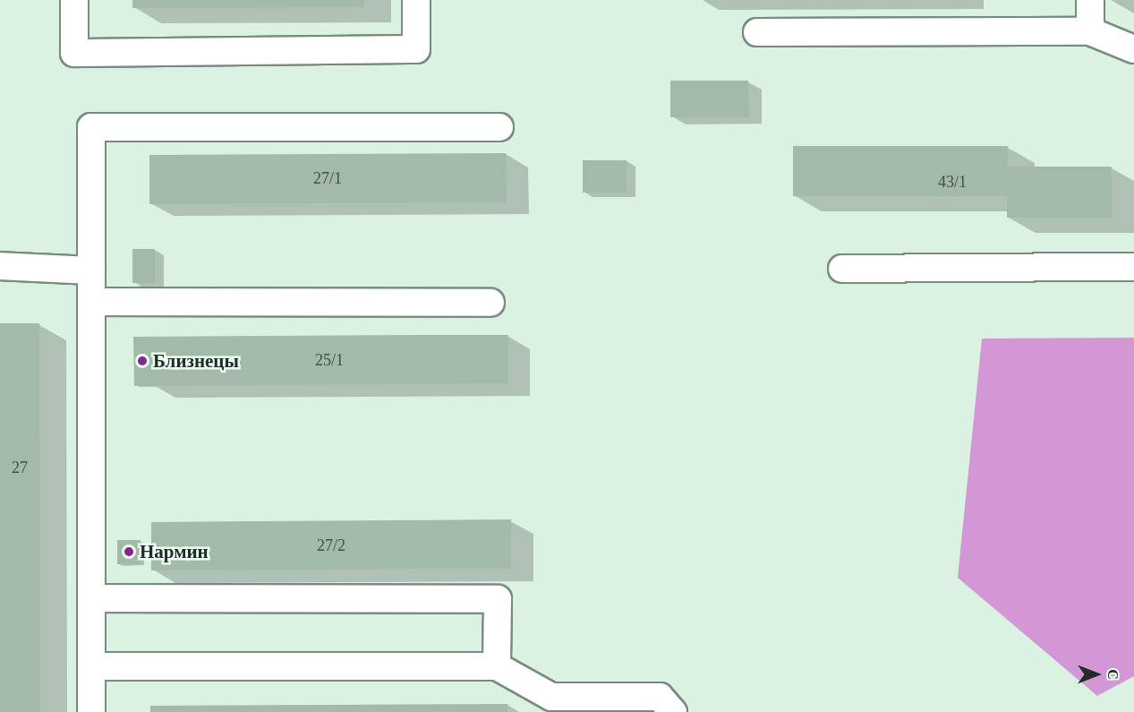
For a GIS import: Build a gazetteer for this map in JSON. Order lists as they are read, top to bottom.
{
  "places": ["Близнецы", "Нармин"],
  "house_numbers": [
    "27/1",
    "43/1",
    "25/1",
    "27",
    "27/2"
  ],
  "north": "right"
}
